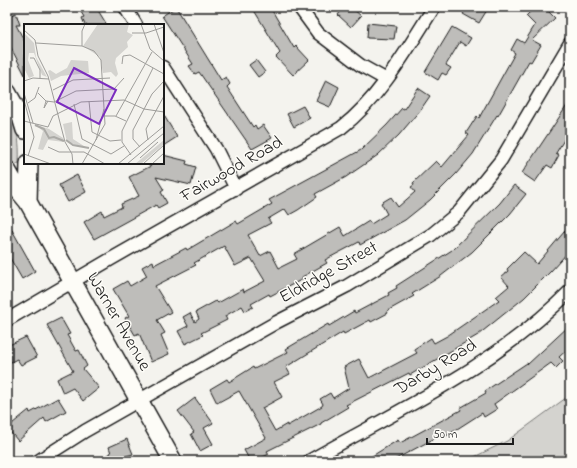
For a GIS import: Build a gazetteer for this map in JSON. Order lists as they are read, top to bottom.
{
  "streets": {
    "street": [
      "Fairwood Road",
      "Eldridge Street",
      "Warner Avenue",
      "Darby Road"
    ]
  },
  "crossings": [
    ["Fairwood Road", "Warner Avenue"],
    ["Eldridge Street", "Warner Avenue"]
  ],
  "scale_bar": "50 m"
}
